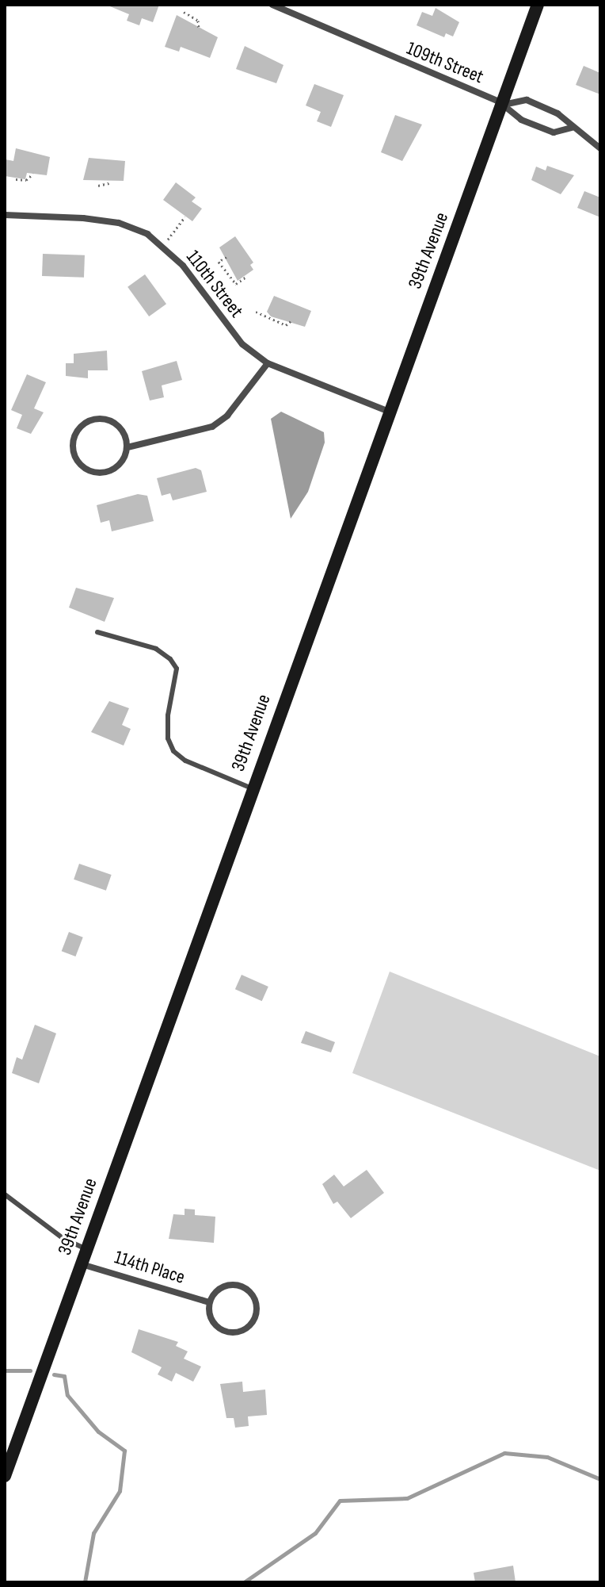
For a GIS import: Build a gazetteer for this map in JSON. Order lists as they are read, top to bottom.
{
  "streets": {
    "main road": ["39th Avenue"],
    "street": ["109th Street", "110th Street", "114th Place"]
  },
  "crossings": [
    ["109th Street", "39th Avenue"],
    ["39th Avenue", "110th Street"],
    ["39th Avenue", "114th Place"]
  ]
}
